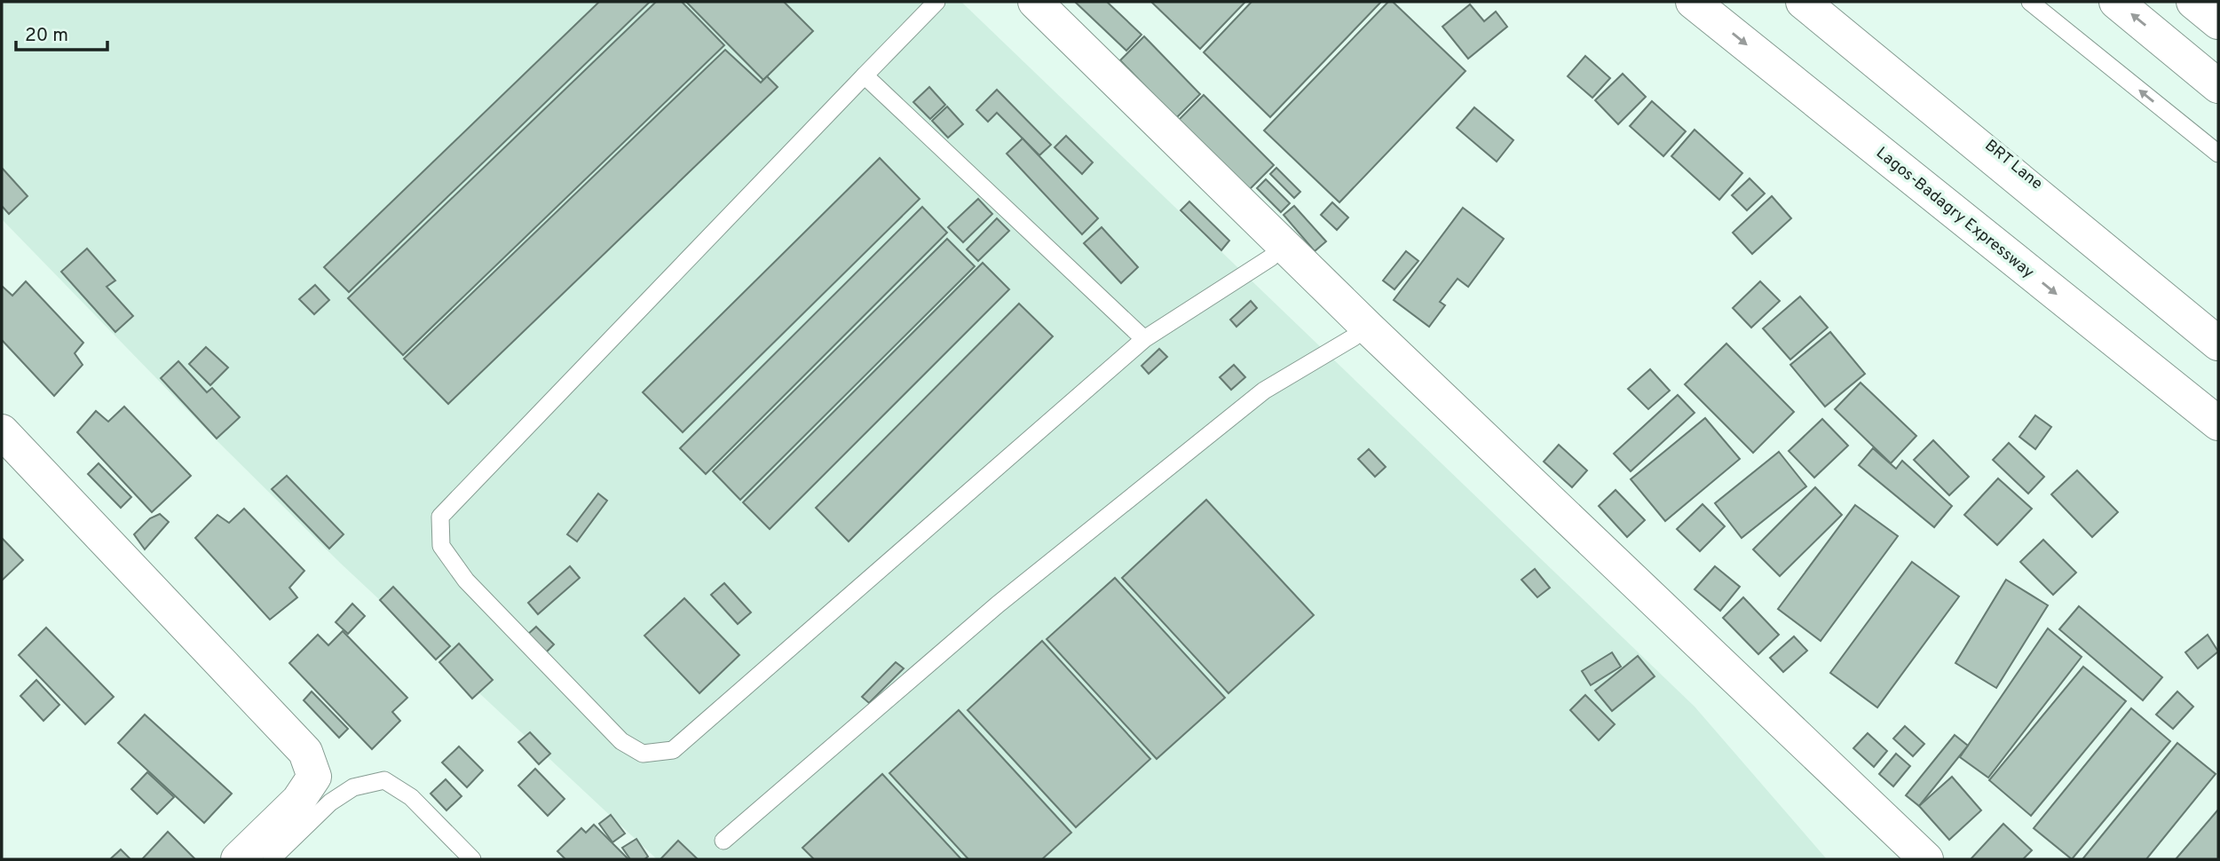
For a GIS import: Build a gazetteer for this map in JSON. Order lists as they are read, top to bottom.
{
  "streets": {
    "main road": ["Lagos-Badagry Expressway"],
    "lane": ["BRT Lane"]
  },
  "scale_bar": "20 m"
}
